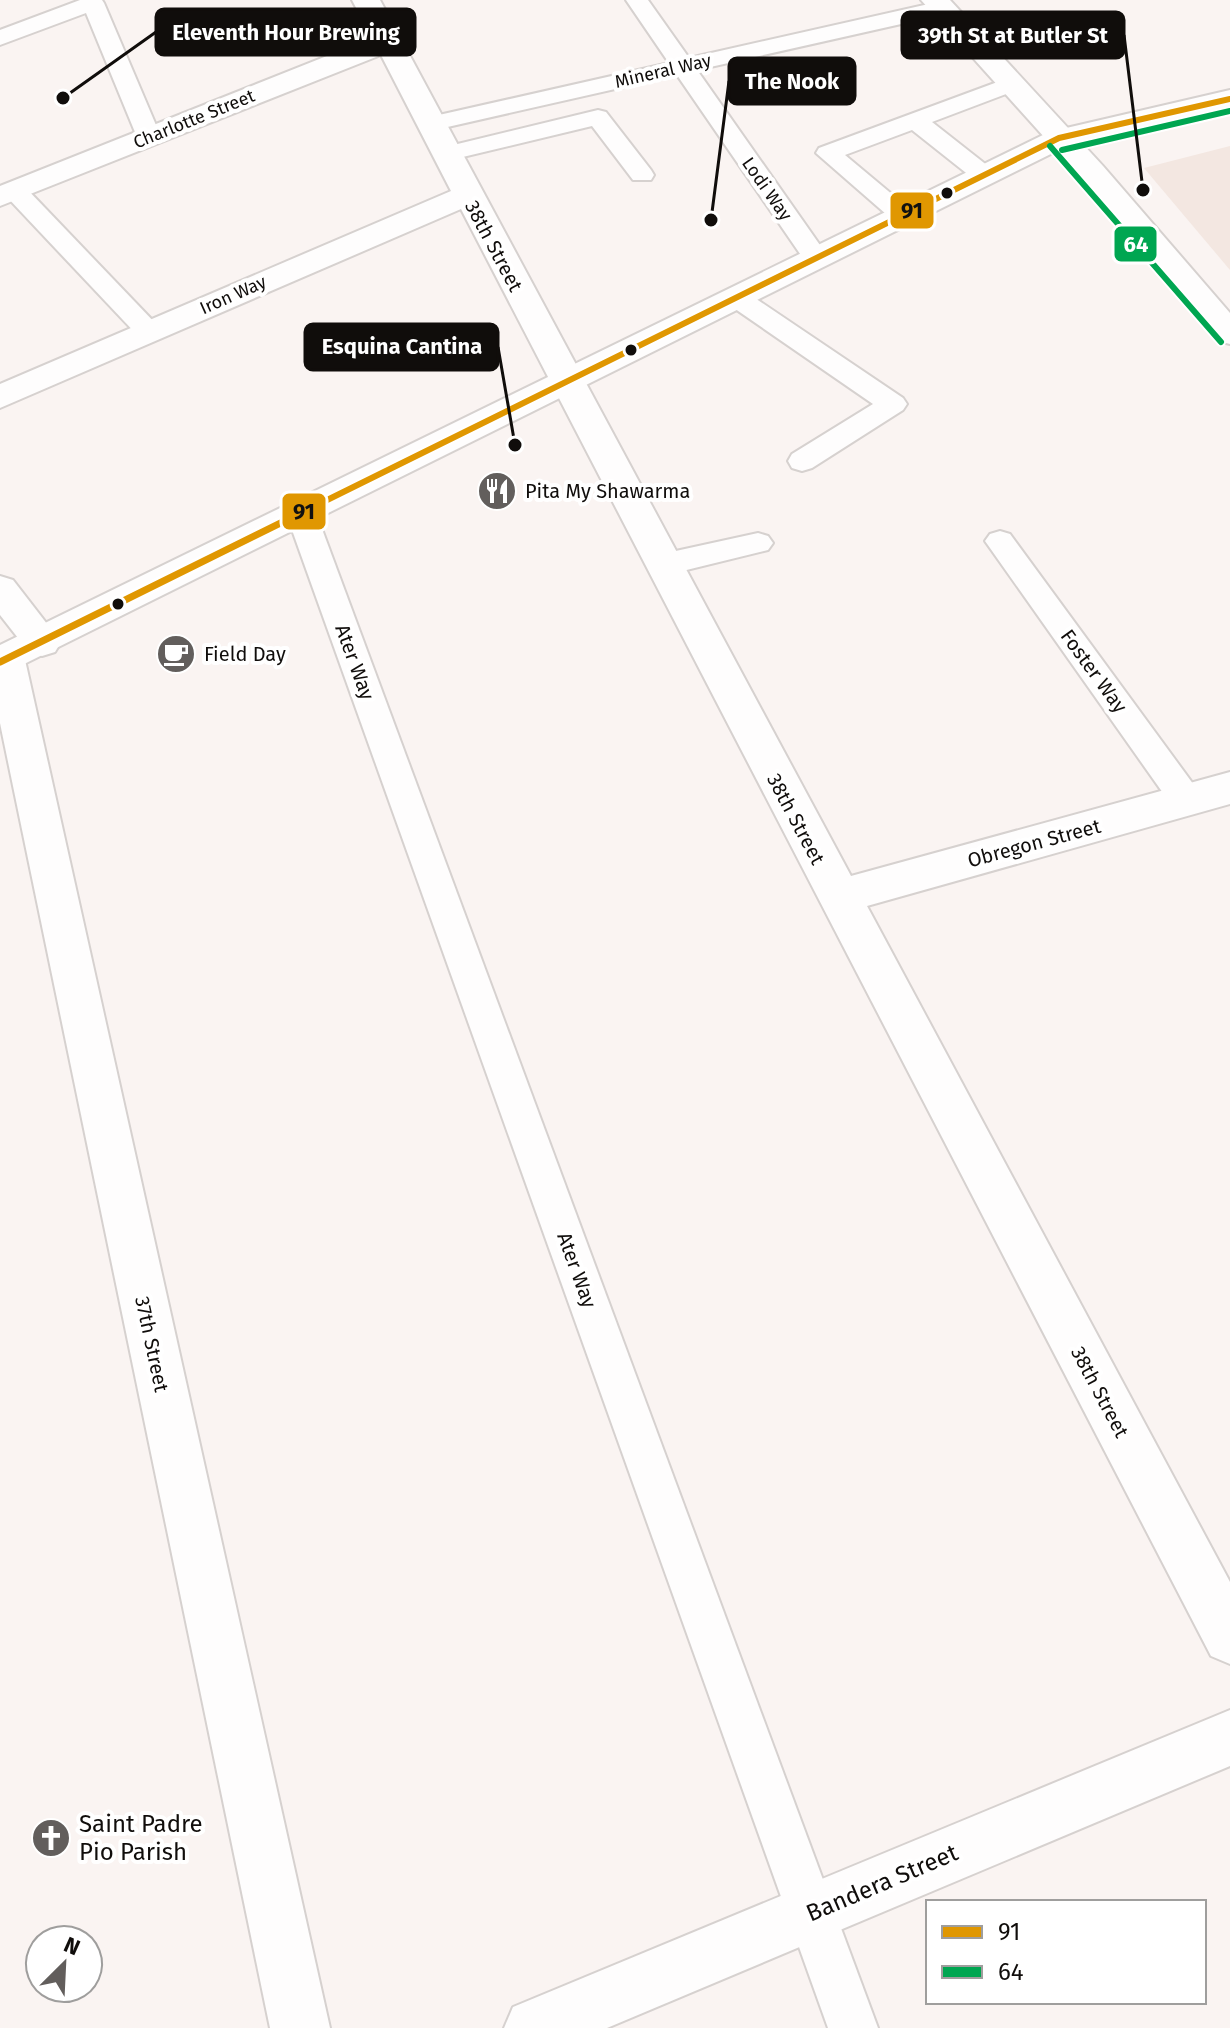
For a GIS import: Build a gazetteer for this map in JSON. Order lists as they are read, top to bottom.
{
  "streets": {
    "street": [
      "Charlotte Street",
      "38th Street",
      "Iron Way",
      "Obregon Street",
      "37th Street",
      "Bandera Street"
    ],
    "lane": [
      "Mineral Way",
      "Lodi Way",
      "Ater Way",
      "Foster Way"
    ]
  },
  "crossings": [
    ["Mineral Way", "Lodi Way"],
    ["Mineral Way", "38th Street"],
    ["Charlotte Street", "38th Street"],
    ["38th Street", "Iron Way"],
    ["38th Street", "Obregon Street"],
    ["Ater Way", "Bandera Street"],
    ["Foster Way", "Obregon Street"]
  ],
  "places": {
    "other": [
      "Eleventh Hour Brewing",
      "39th St at Butler St",
      "The Nook",
      "Esquina Cantina"
    ],
    "restaurant": ["Pita My Shawarma"],
    "cafe": ["Field Day"],
    "church": ["Saint Padre Pio Parish"]
  },
  "lines": ["transit line 91", "transit line 64"],
  "legend": ["91", "64"],
  "north": "top right"
}
